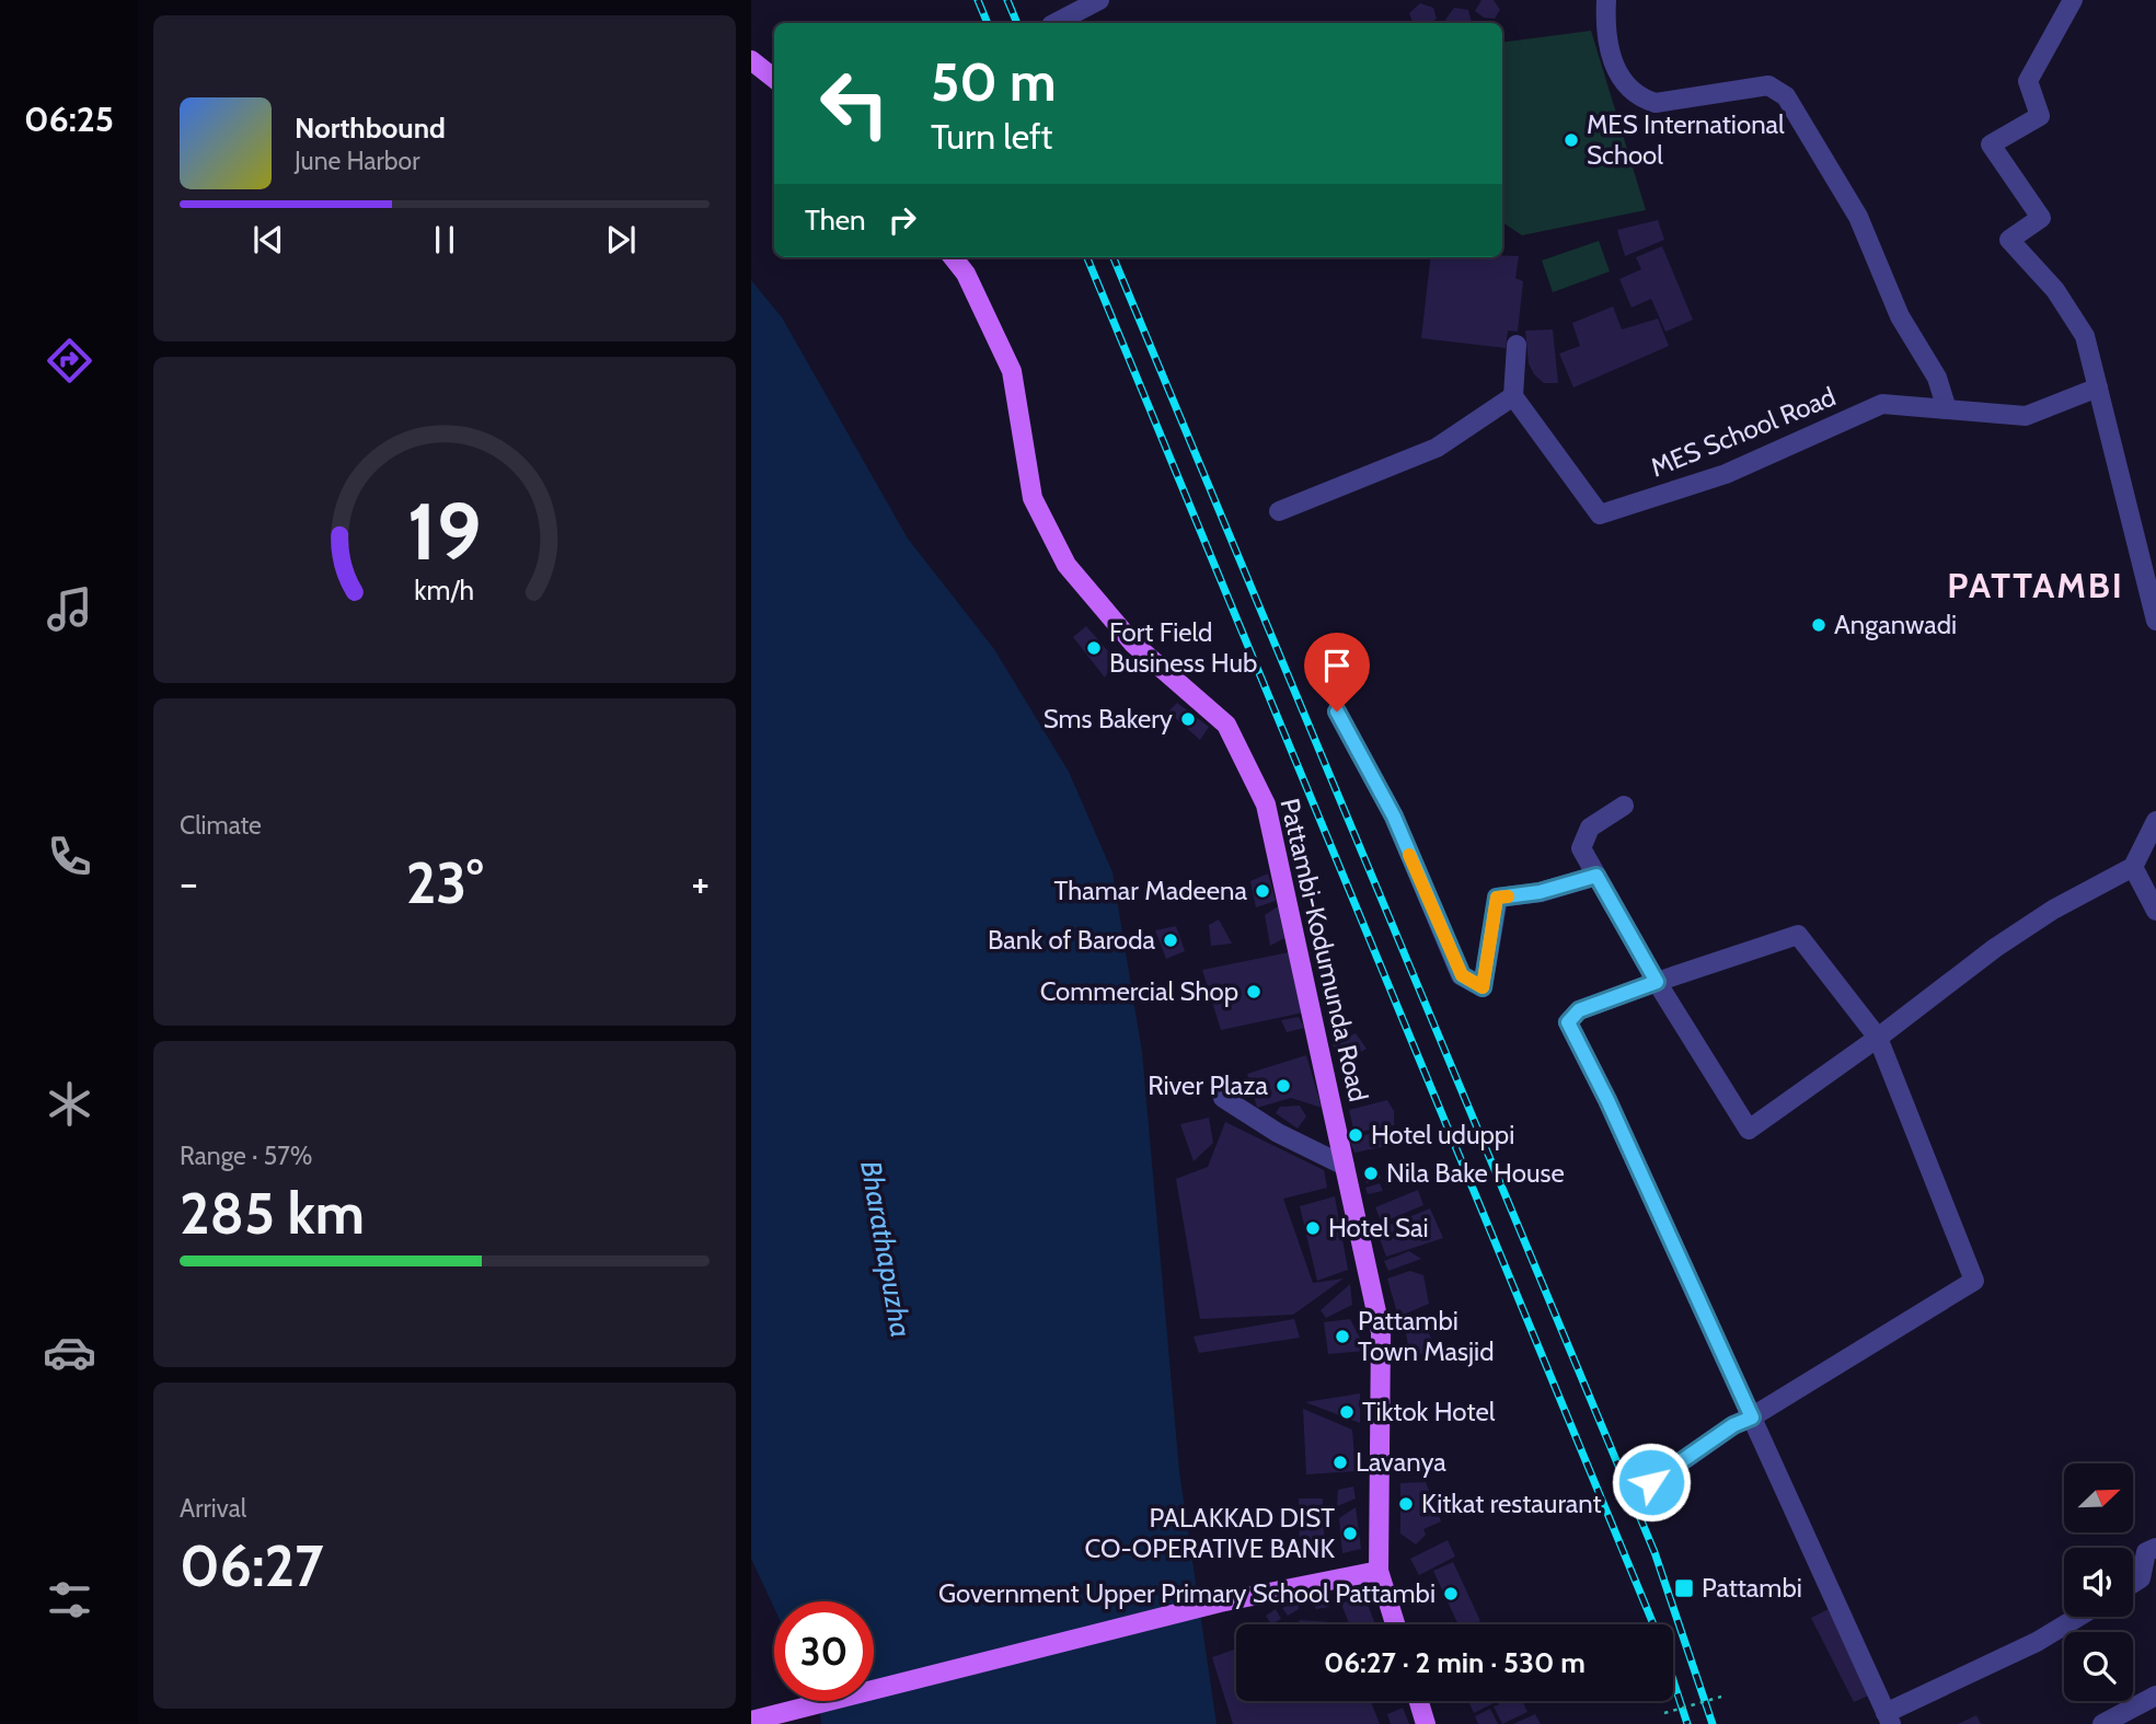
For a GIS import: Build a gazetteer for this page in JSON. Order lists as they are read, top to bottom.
{
  "streets": {
    "main road": ["Pattambi-Kodumunda Road"],
    "street": ["MES School Road"]
  },
  "districts": ["PATTAMBI"],
  "water": ["Bharathapuzha"],
  "places": {
    "other": [
      "MES International School",
      "Anganwadi",
      "Fort Field Business Hub",
      "Sms Bakery",
      "Thamar Madeena",
      "Bank of Baroda",
      "Commercial Shop",
      "River Plaza",
      "Hotel uduppi",
      "Nila Bake House",
      "Hotel Sai",
      "Pattambi Town Masjid",
      "Tiktok Hotel",
      "Lavanya",
      "Kitkat restaurant",
      "PALAKKAD DIST CO-OPERATIVE BANK",
      "Government Upper Primary School Pattambi"
    ],
    "transit": ["Pattambi"]
  },
  "north": "top right",
  "page": {
    "tabs": "06:25",
    "turn": ["50 m", "Turn left"],
    "song": ["Northbound", "June Harbor"],
    "then": "Then",
    "tile": [
      "Climate",
      ["Range · 57%", "285 km"],
      ["Arrival", "06:27"]
    ],
    "heat": ["−", "23°", "+"],
    "limit": "30",
    "trip": "06:27 · 2 min · 530 m",
    "gauge": ["19", "km/h"]
  }
}
